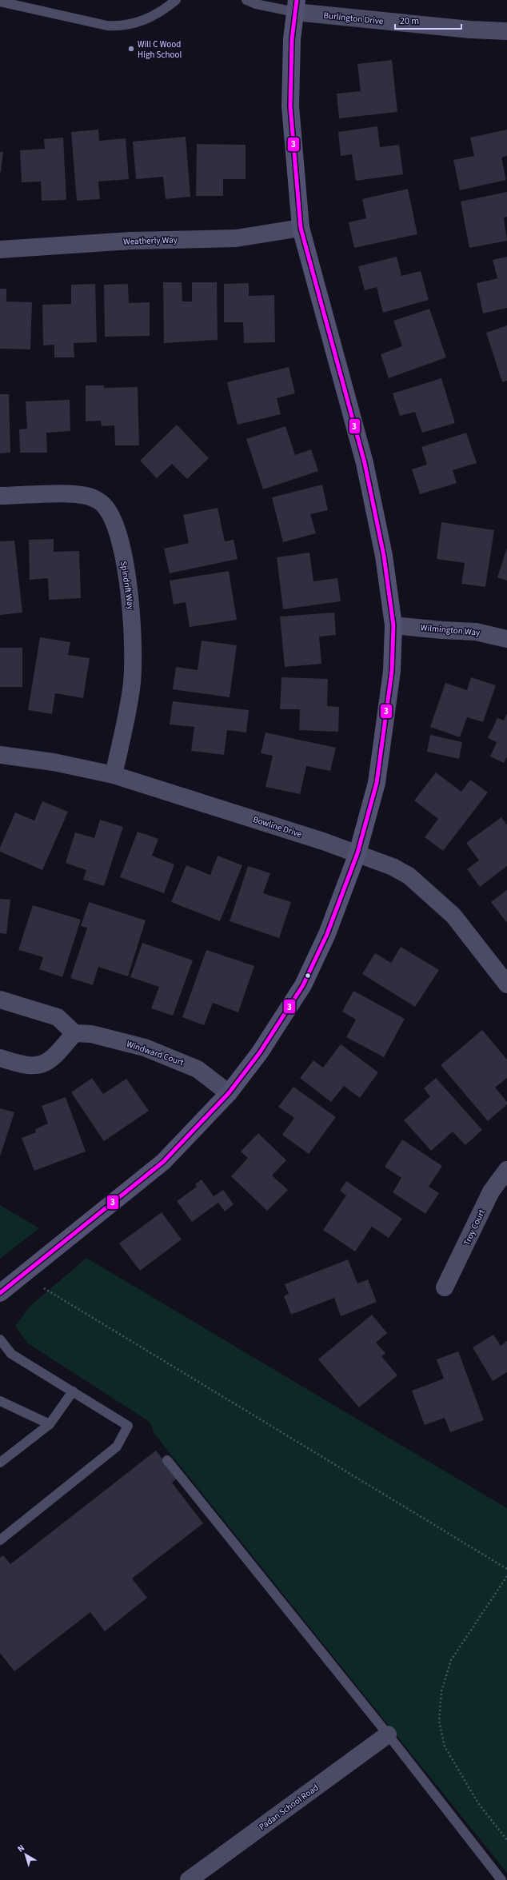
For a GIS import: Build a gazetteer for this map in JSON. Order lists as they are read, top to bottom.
{
  "streets": {
    "street": [
      "Burlington Drive",
      "Weatherly Way",
      "Spindrift Way",
      "Wilmington Way",
      "Bowline Drive",
      "Windward Court",
      "Troy Court",
      "Padan School Road"
    ]
  },
  "crossings": [
    ["Spindrift Way", "Bowline Drive"]
  ],
  "places": ["Will C Wood High School"],
  "lines": ["transit line 3"],
  "scale_bar": "20 m",
  "north": "top left"
}
